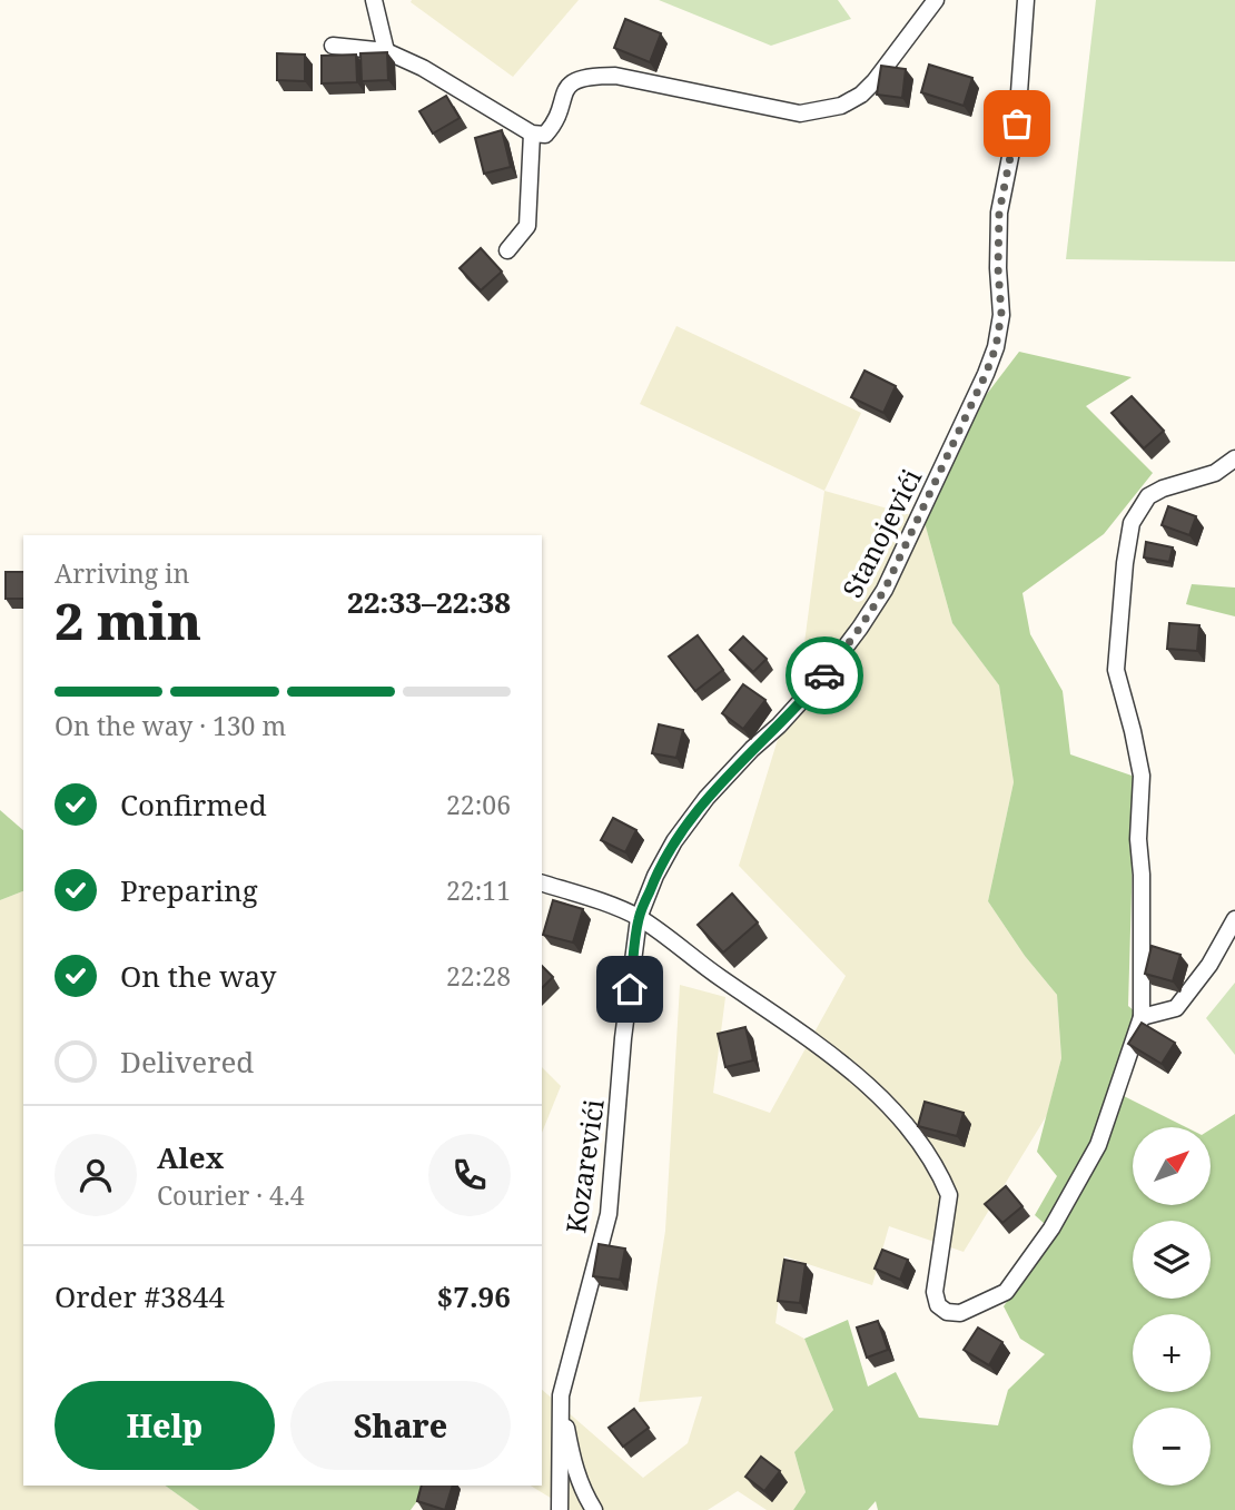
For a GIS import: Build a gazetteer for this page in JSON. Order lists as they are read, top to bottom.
{
  "streets": {
    "street": ["Stanojevići", "Kozarevići"]
  },
  "crossings": [
    ["Stanojevići", "Kozarevići"]
  ],
  "north": "top right",
  "page": {
    "heading": ["2 min", "Arriving in", "22:33–22:38"],
    "panel": [
      "Alex",
      "Courier · 4.4",
      "Order #3844",
      "$7.96"
    ],
    "bar": "On the way · 130 m",
    "list": [
      ["Confirmed", "22:06"],
      ["Preparing", "22:11"],
      ["On the way", "22:28"],
      "Delivered"
    ],
    "map_buttons": ["+", "−"],
    "buttons": ["Help", "Share"]
  }
}
